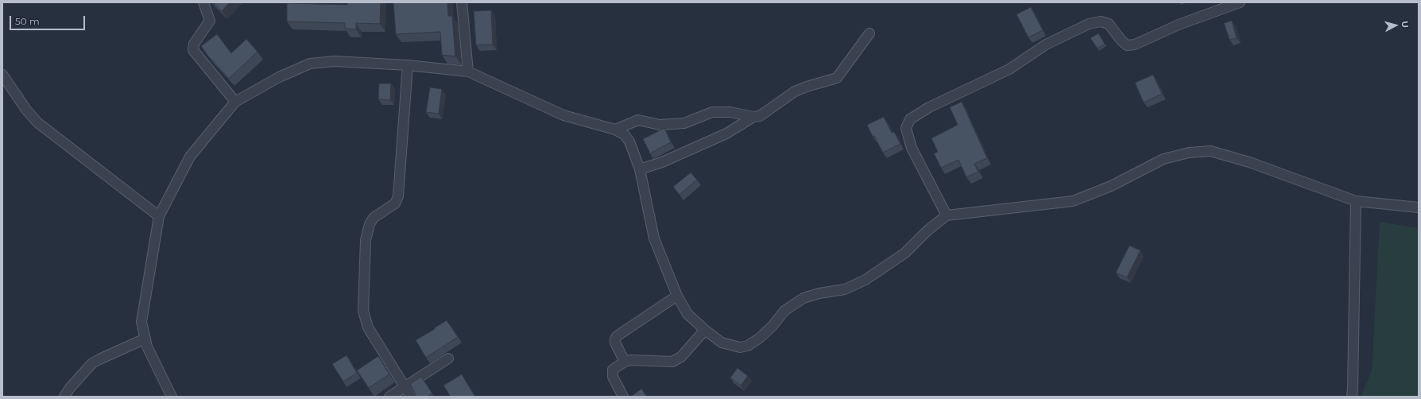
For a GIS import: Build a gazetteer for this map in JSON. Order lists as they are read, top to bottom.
{
  "scale_bar": "50 m",
  "north": "right"
}
